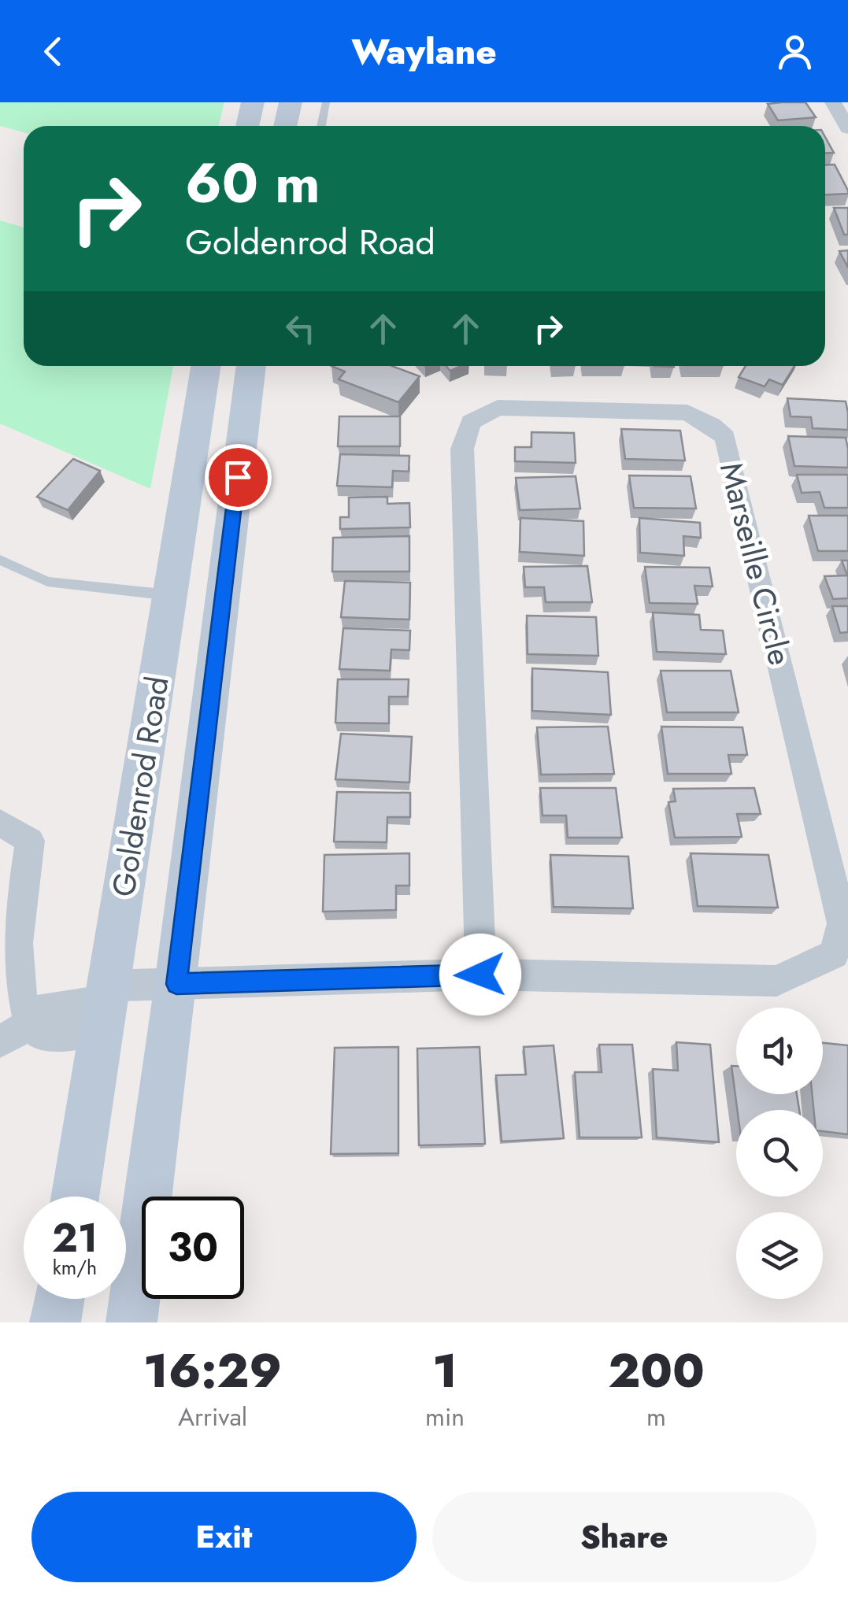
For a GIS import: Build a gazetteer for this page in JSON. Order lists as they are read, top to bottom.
{
  "streets": {
    "main road": ["Goldenrod Road"],
    "street": ["Marseille Circle"]
  },
  "crossings": [
    ["Marseille Circle", "Goldenrod Road"]
  ],
  "page": {
    "header": "Waylane",
    "turn": ["60 m", "Goldenrod Road"],
    "speed": "21 km/h",
    "limit": "30",
    "eta": [
      "16:29",
      "Arrival",
      "1",
      "min",
      "200",
      "m"
    ],
    "buttons": ["Exit", "Share"]
  }
}
